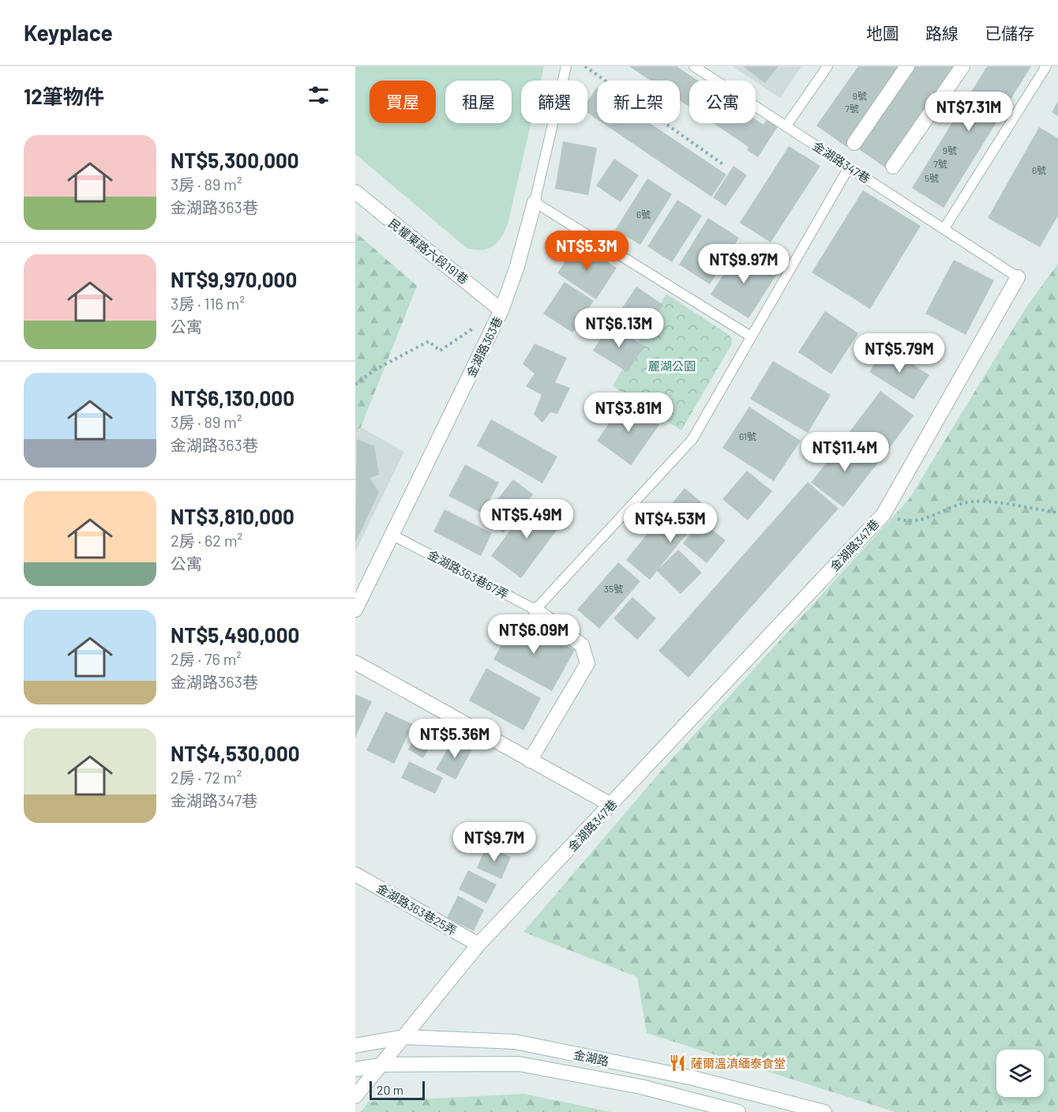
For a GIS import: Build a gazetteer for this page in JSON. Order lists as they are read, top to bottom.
{
  "streets": {
    "street": [
      "金湖路347巷",
      "民權東路六段191巷",
      "金湖路363巷",
      "金湖路363巷25弄",
      "金湖路"
    ],
    "lane": ["金湖路363巷67弄"]
  },
  "crossings": [
    ["金湖路347巷", "金湖路363巷25弄"],
    ["金湖路347巷", "金湖路"],
    ["民權東路六段191巷", "金湖路363巷"],
    ["金湖路363巷", "金湖路363巷67弄"]
  ],
  "parks": ["麗湖公園"],
  "places": {
    "restaurant": ["薩爾溫滇緬泰食堂"]
  },
  "house_numbers": [
    "9號",
    "7號",
    "9號",
    "7號",
    "6號",
    "5號",
    "6號",
    "61號",
    "35號"
  ],
  "scale_bar": "20 m",
  "page": {
    "header": "Keyplace",
    "nav": ["地圖", "路線", "已儲存"],
    "heading": "12筆物件",
    "chip": [
      "買屋",
      "租屋",
      "篩選",
      "新上架",
      "公寓"
    ],
    "price": [
      "NT$7.31M",
      "NT$5.3M",
      "NT$9.97M",
      "NT$6.13M",
      "NT$5.79M",
      "NT$3.81M",
      "NT$11.4M",
      "NT$5.49M",
      "NT$4.53M",
      "NT$6.09M",
      "NT$5.36M",
      "NT$9.7M"
    ],
    "list": [
      {
        "name": "NT$5,300,000",
        "note": "3房 · 89 m² · 金湖路363巷"
      },
      {
        "name": "NT$9,970,000",
        "note": "3房 · 116 m² · 公寓"
      },
      {
        "name": "NT$6,130,000",
        "note": "3房 · 89 m² · 金湖路363巷"
      },
      {
        "name": "NT$3,810,000",
        "note": "2房 · 62 m² · 公寓"
      },
      {
        "name": "NT$5,490,000",
        "note": "2房 · 76 m² · 金湖路363巷"
      },
      {
        "name": "NT$4,530,000",
        "note": "2房 · 72 m² · 金湖路347巷"
      }
    ],
    "scale": "20 m"
  }
}
